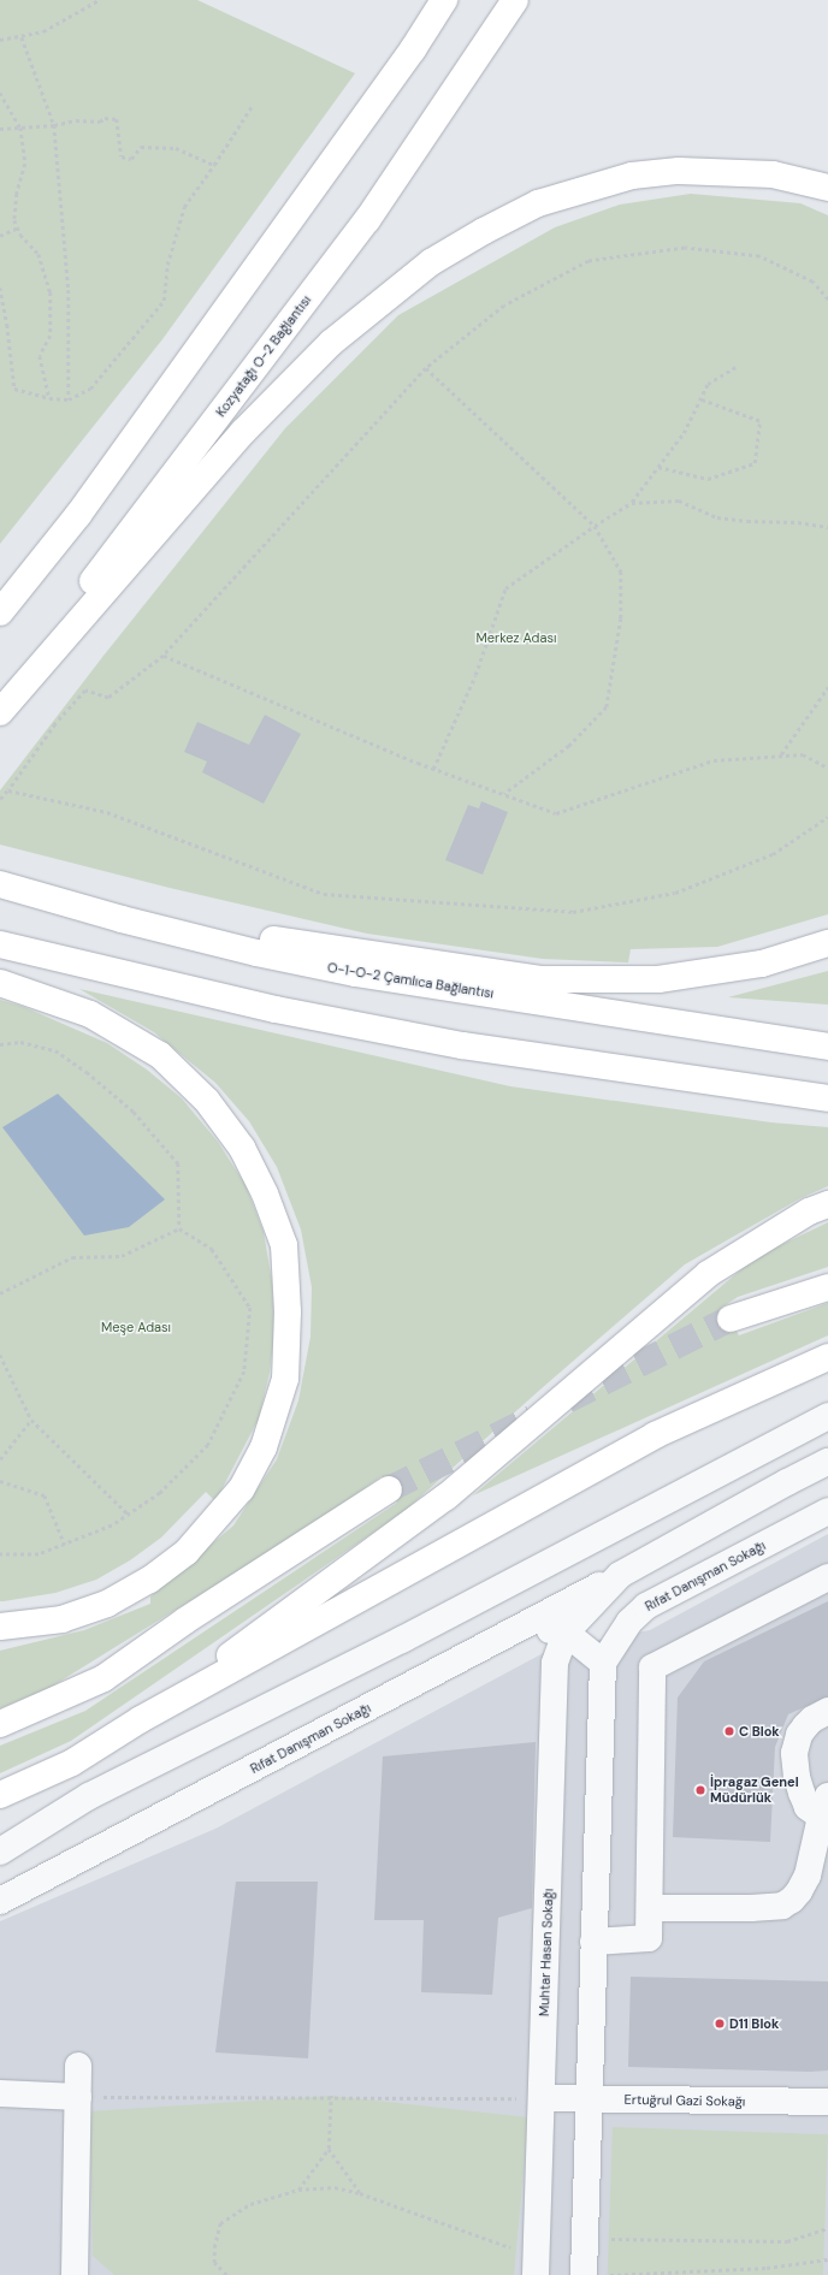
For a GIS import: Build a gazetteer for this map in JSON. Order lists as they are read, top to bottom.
{
  "streets": {
    "highway": ["Kozyatağı O-2 Bağlantısı", "O-1-O-2 Çamlıca Bağlantısı"],
    "street": ["Rıfat Danışman Sokağı", "Muhtar Hasan Sokağı", "Ertuğrul Gazi Sokağı"]
  },
  "crossings": [
    ["Rıfat Danışman Sokağı", "Muhtar Hasan Sokağı"],
    ["Muhtar Hasan Sokağı", "Ertuğrul Gazi Sokağı"]
  ],
  "parks": ["Merkez Adası", "Meşe Adası"],
  "places": ["C Blok", "İpragaz Genel Müdürlük", "D11 Blok"]
}
